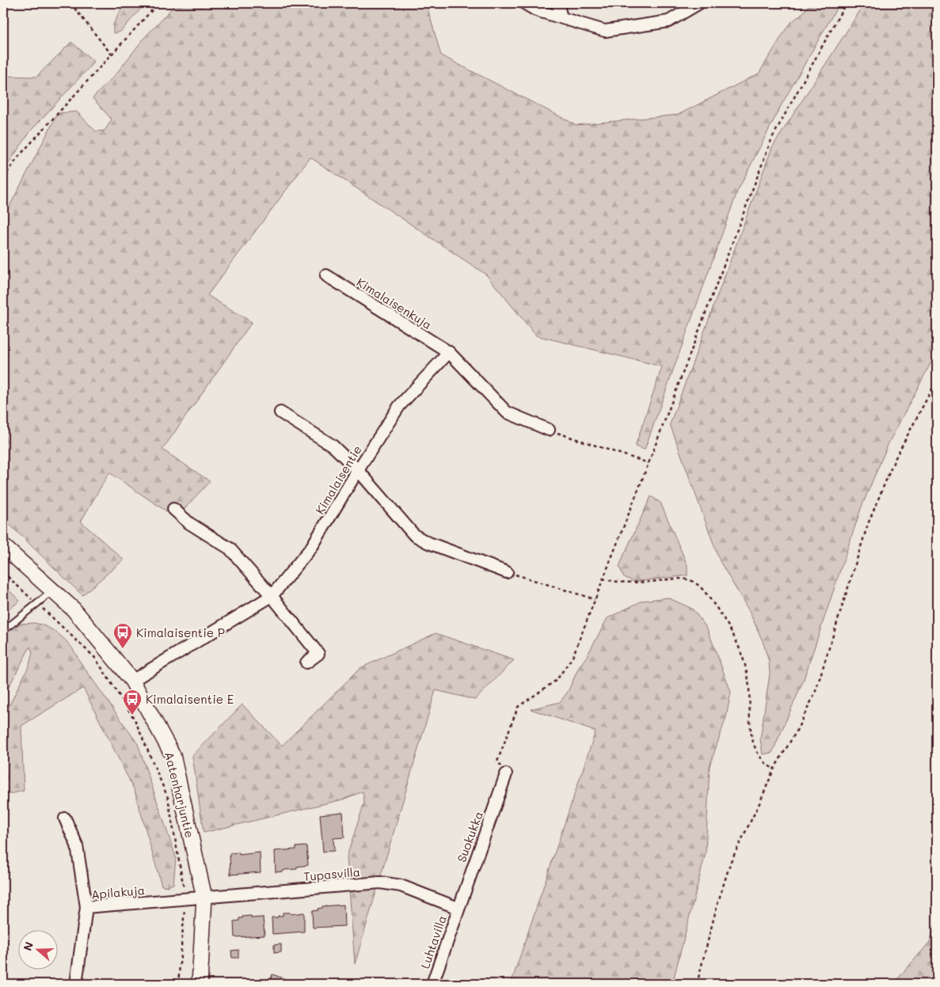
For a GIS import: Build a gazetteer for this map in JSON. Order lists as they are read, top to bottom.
{
  "streets": {
    "street": [
      "Kimalaisenkuja",
      "Kimalaisentie",
      "Aatenharjuntie",
      "Suokukka",
      "Tupasvilla",
      "Apilakuja",
      "Luhtavilla"
    ]
  },
  "crossings": [
    ["Kimalaisenkuja", "Kimalaisentie"],
    ["Kimalaisentie", "Aatenharjuntie"],
    ["Aatenharjuntie", "Tupasvilla"],
    ["Aatenharjuntie", "Apilakuja"],
    ["Suokukka", "Tupasvilla"],
    ["Suokukka", "Luhtavilla"],
    ["Tupasvilla", "Apilakuja"],
    ["Tupasvilla", "Luhtavilla"]
  ],
  "places": {
    "bus stop": ["Kimalaisentie P", "Kimalaisentie E"]
  },
  "north": "left"
}
